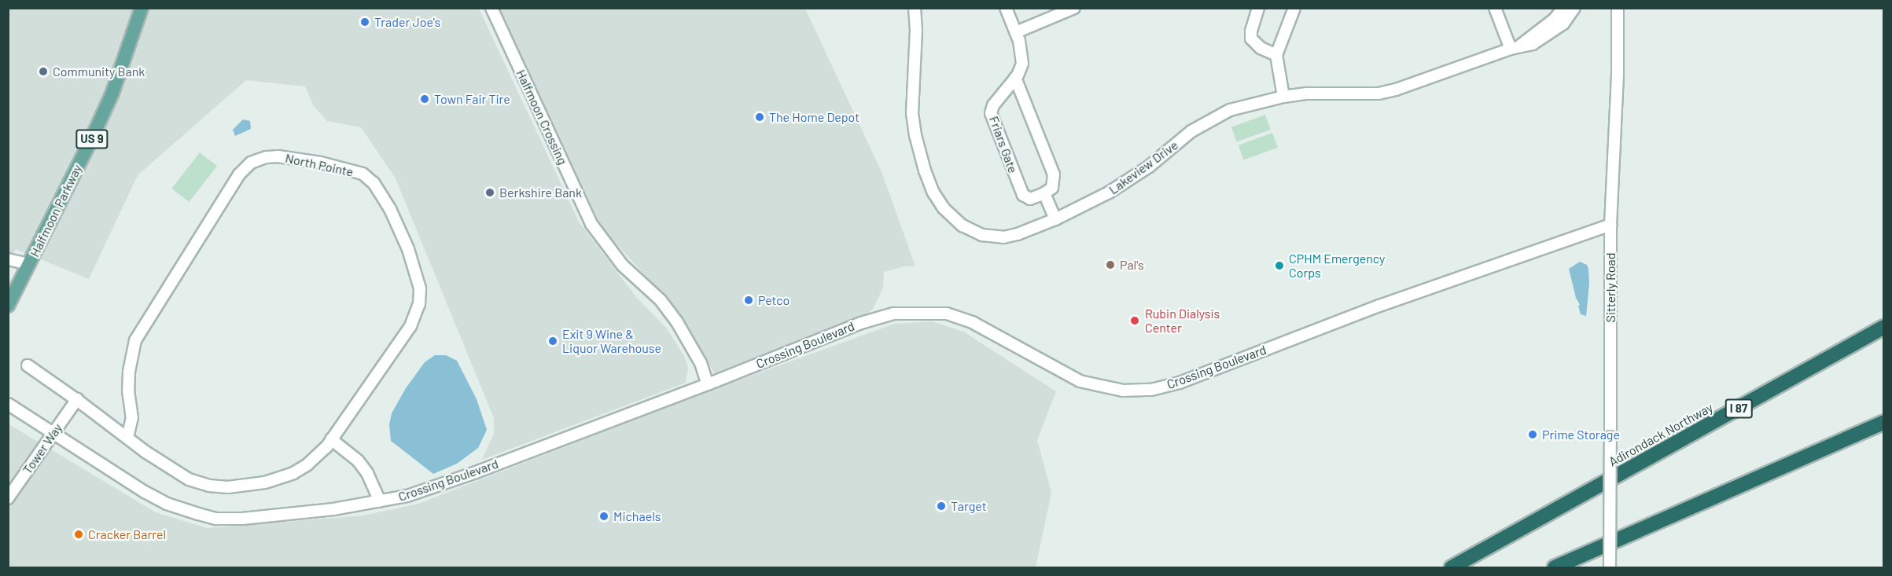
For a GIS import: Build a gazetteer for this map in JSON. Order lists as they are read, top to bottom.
{
  "streets": {
    "highway": ["I 87", "Adirondack Northway"],
    "main road": ["US 9", "Halfmoon Parkway"],
    "street": [
      "Halfmoon Crossing",
      "Friars Gate",
      "North Pointe",
      "Lakeview Drive",
      "Sitterly Road",
      "Crossing Boulevard",
      "Tower Way"
    ]
  },
  "crossings": [
    ["Halfmoon Crossing", "Crossing Boulevard"],
    ["North Pointe", "Tower Way"],
    ["Sitterly Road", "Crossing Boulevard"],
    ["Crossing Boulevard", "Tower Way"]
  ],
  "places": [
    "Trader Joe's",
    "Community Bank",
    "Town Fair Tire",
    "The Home Depot",
    "Berkshire Bank",
    "Pal's",
    "CPHM Emergency Corps",
    "Petco",
    "Rubin Dialysis Center",
    "Exit 9 Wine & Liquor Warehouse",
    "Prime Storage",
    "Target",
    "Michaels",
    "Cracker Barrel"
  ]
}
